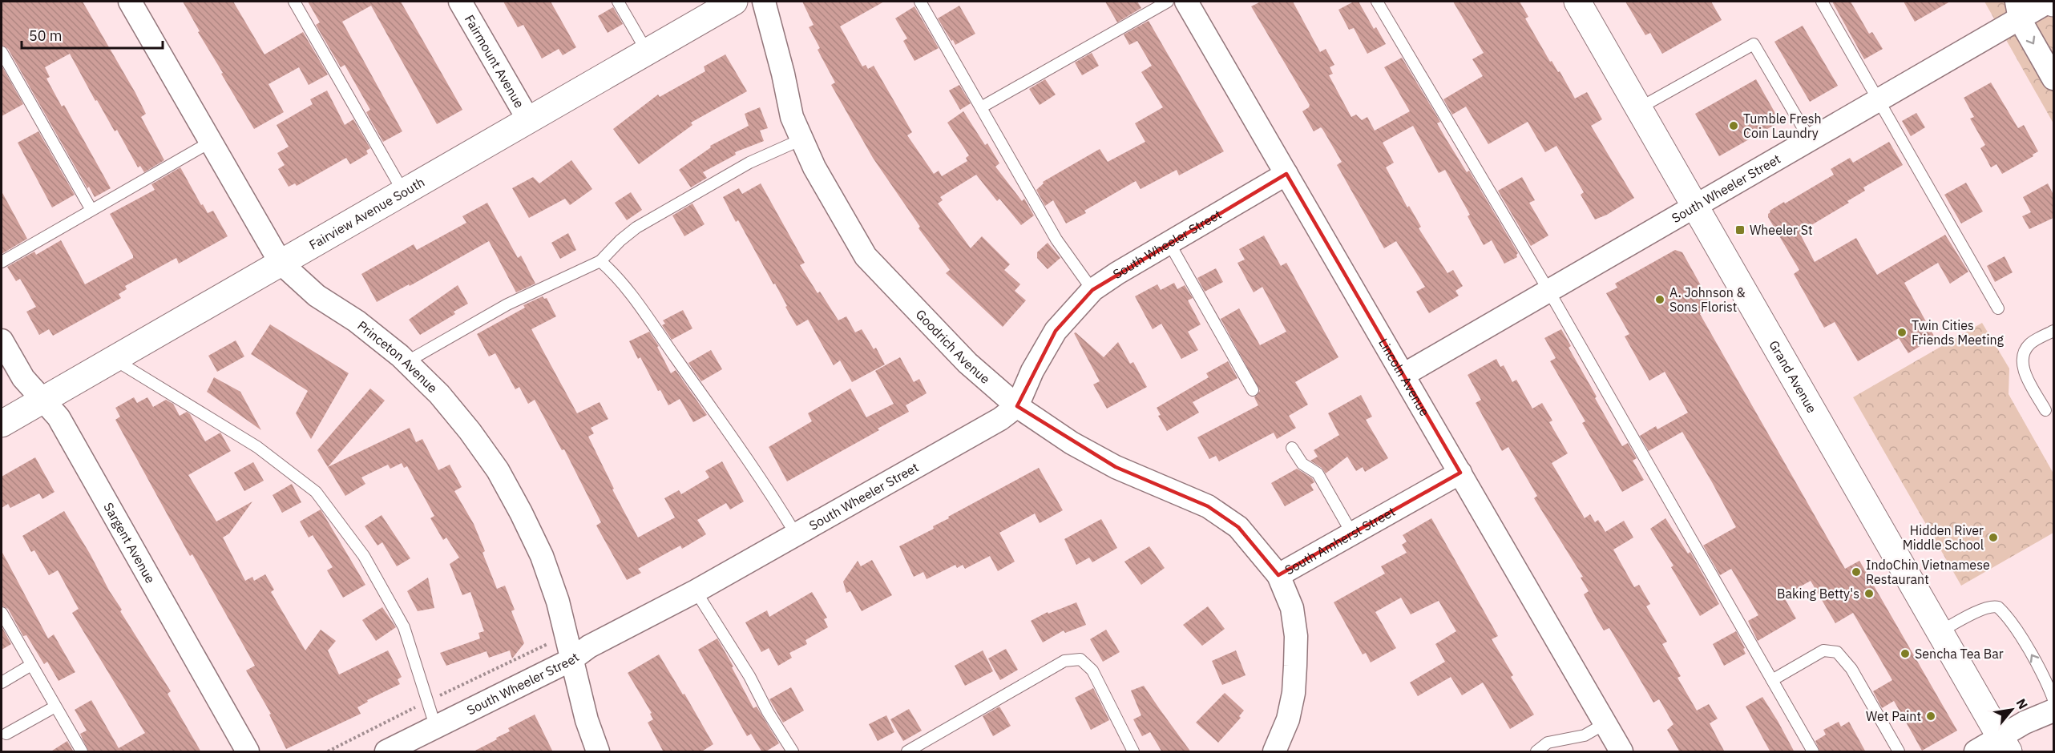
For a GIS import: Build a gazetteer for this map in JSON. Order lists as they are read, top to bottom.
{
  "streets": {
    "street": [
      "Fairmount Avenue",
      "South Wheeler Street",
      "Fairview Avenue South",
      "Goodrich Avenue",
      "Princeton Avenue",
      "Lincoln Avenue",
      "Grand Avenue",
      "South Amherst Street",
      "Sargent Avenue"
    ]
  },
  "crossings": [
    ["Fairmount Avenue", "Fairview Avenue South"],
    ["South Wheeler Street", "Goodrich Avenue"],
    ["South Wheeler Street", "Princeton Avenue"],
    ["South Wheeler Street", "Lincoln Avenue"],
    ["South Wheeler Street", "Grand Avenue"],
    ["Fairview Avenue South", "Princeton Avenue"],
    ["Fairview Avenue South", "Sargent Avenue"],
    ["Goodrich Avenue", "South Amherst Street"],
    ["Lincoln Avenue", "South Amherst Street"]
  ],
  "places": {
    "other": [
      "Tumble Fresh Coin Laundry",
      "A. Johnson & Sons Florist",
      "Twin Cities Friends Meeting",
      "Hidden River Middle School",
      "IndoChin Vietnamese Restaurant",
      "Baking Betty's",
      "Sencha Tea Bar",
      "Wet Paint"
    ],
    "transit": ["Wheeler St"]
  },
  "scale_bar": "50 m",
  "north": "top right"
}
